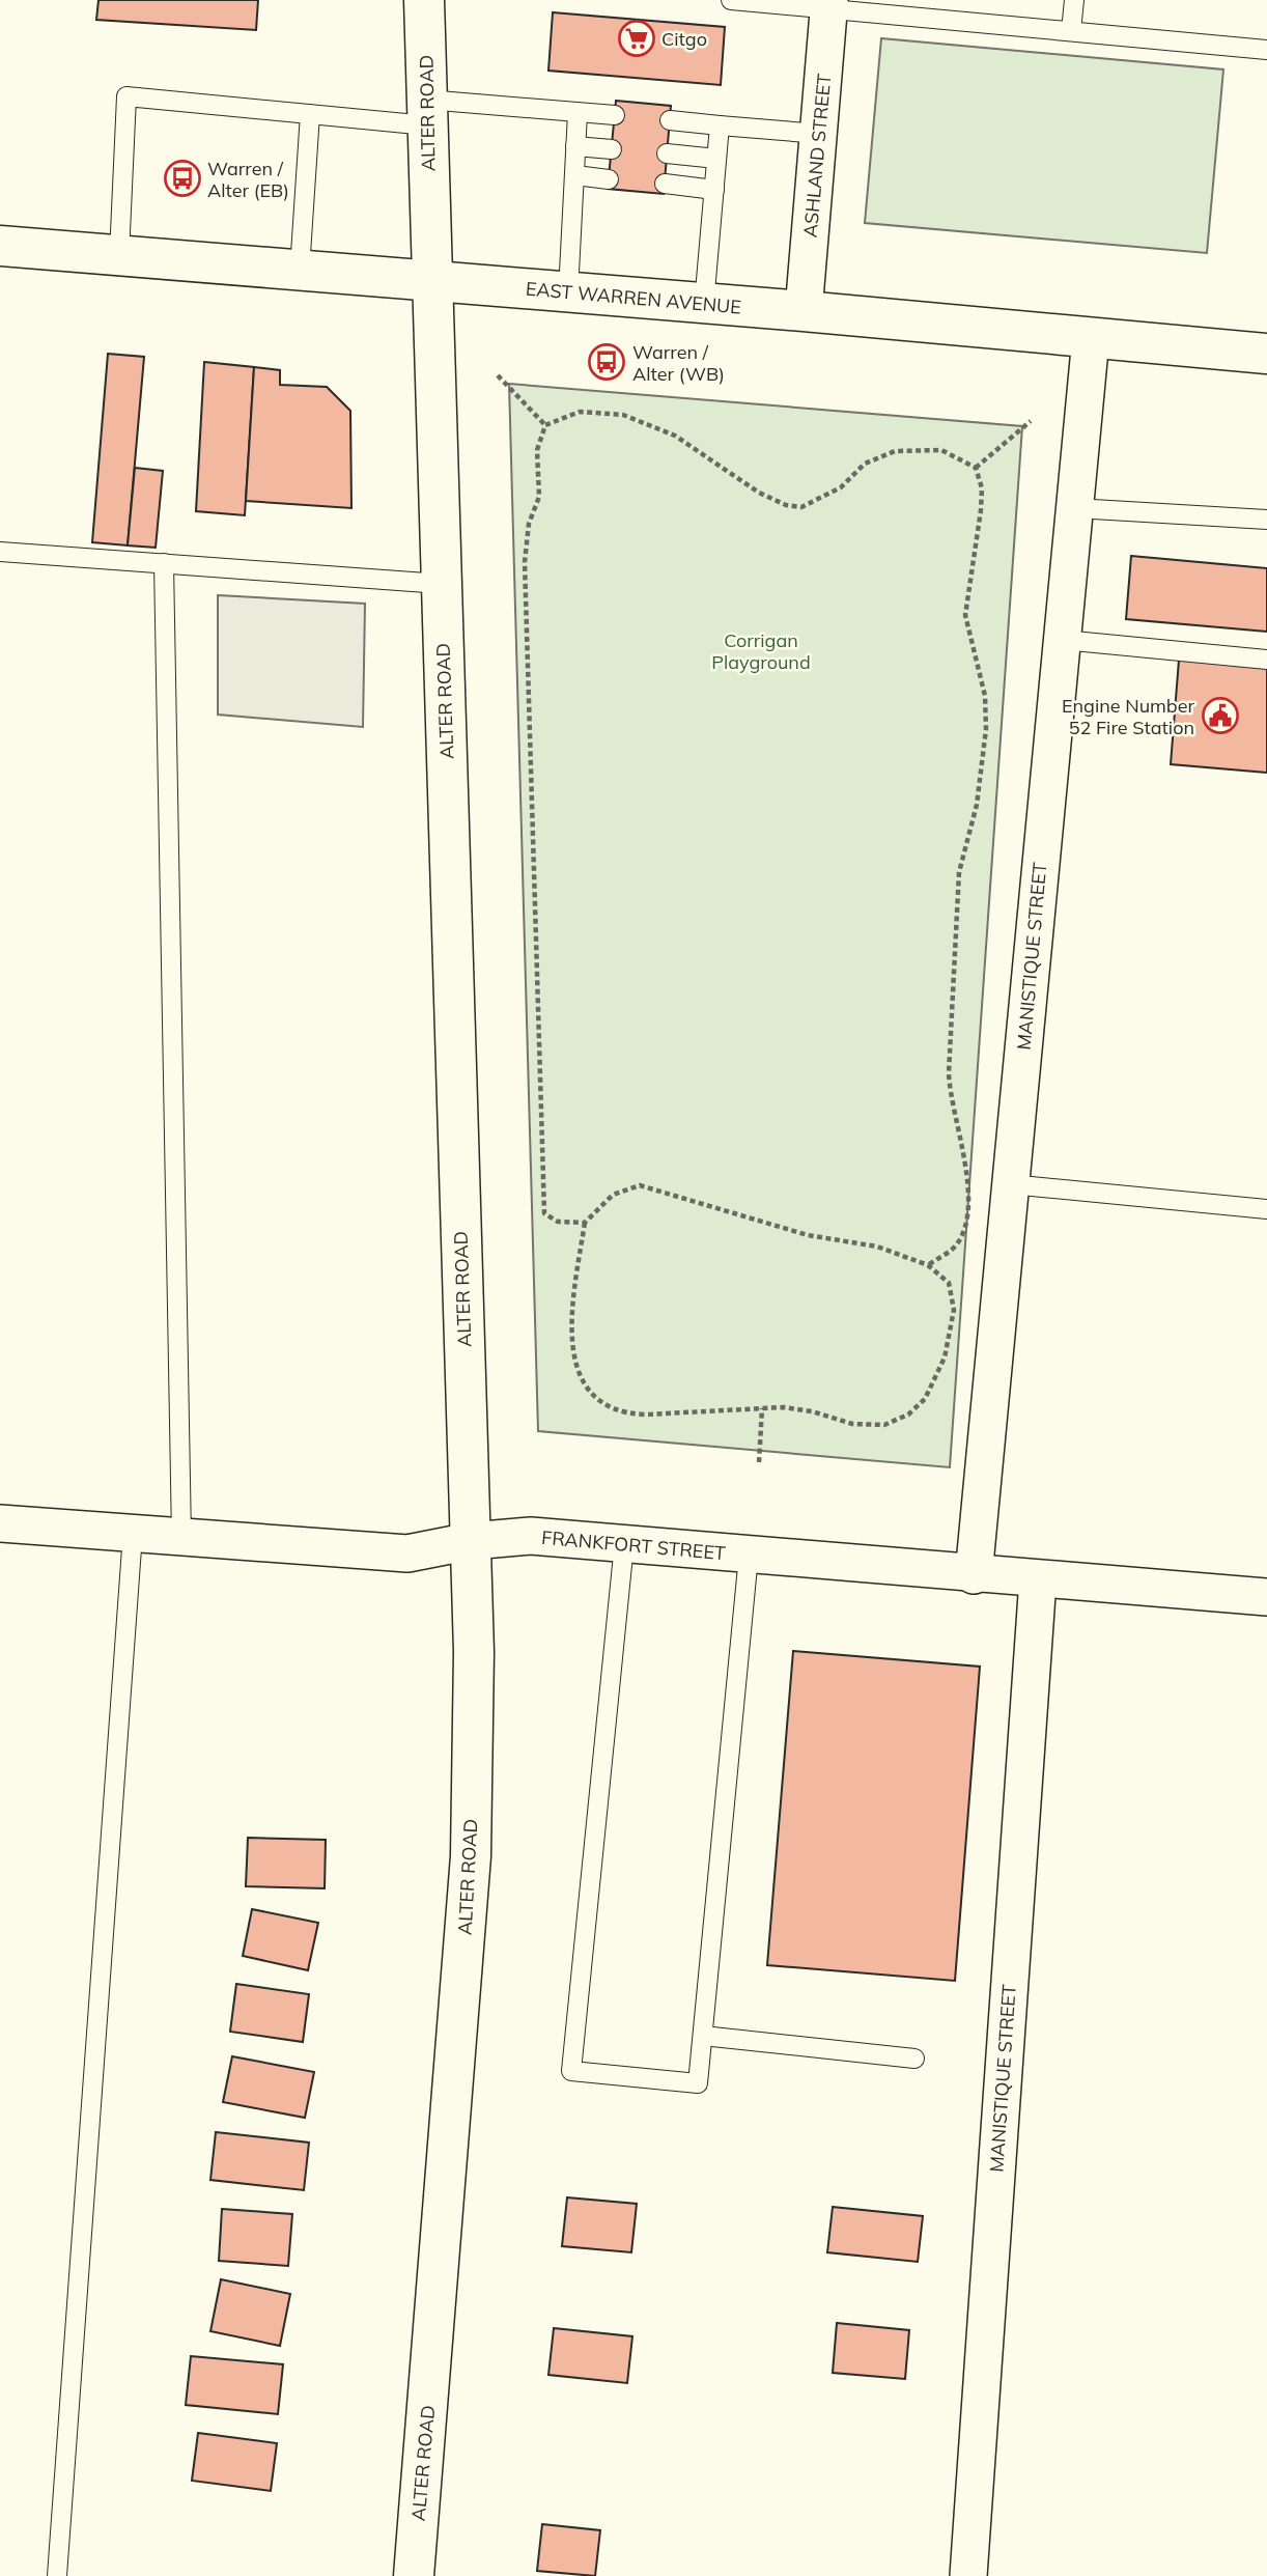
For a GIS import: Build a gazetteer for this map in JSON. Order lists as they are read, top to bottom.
{
  "streets": {
    "street": [
      "ALTER ROAD",
      "ASHLAND STREET",
      "EAST WARREN AVENUE",
      "MANISTIQUE STREET",
      "FRANKFORT STREET"
    ]
  },
  "crossings": [
    ["ALTER ROAD", "EAST WARREN AVENUE"],
    ["ALTER ROAD", "FRANKFORT STREET"],
    ["ASHLAND STREET", "EAST WARREN AVENUE"],
    ["EAST WARREN AVENUE", "MANISTIQUE STREET"],
    ["MANISTIQUE STREET", "FRANKFORT STREET"]
  ],
  "parks": ["Corrigan Playground"],
  "places": {
    "supermarket": ["Citgo"],
    "bus stop": ["Warren / Alter (EB)", "Warren / Alter (WB)"],
    "public building": ["Engine Number 52 Fire Station"]
  }
}
